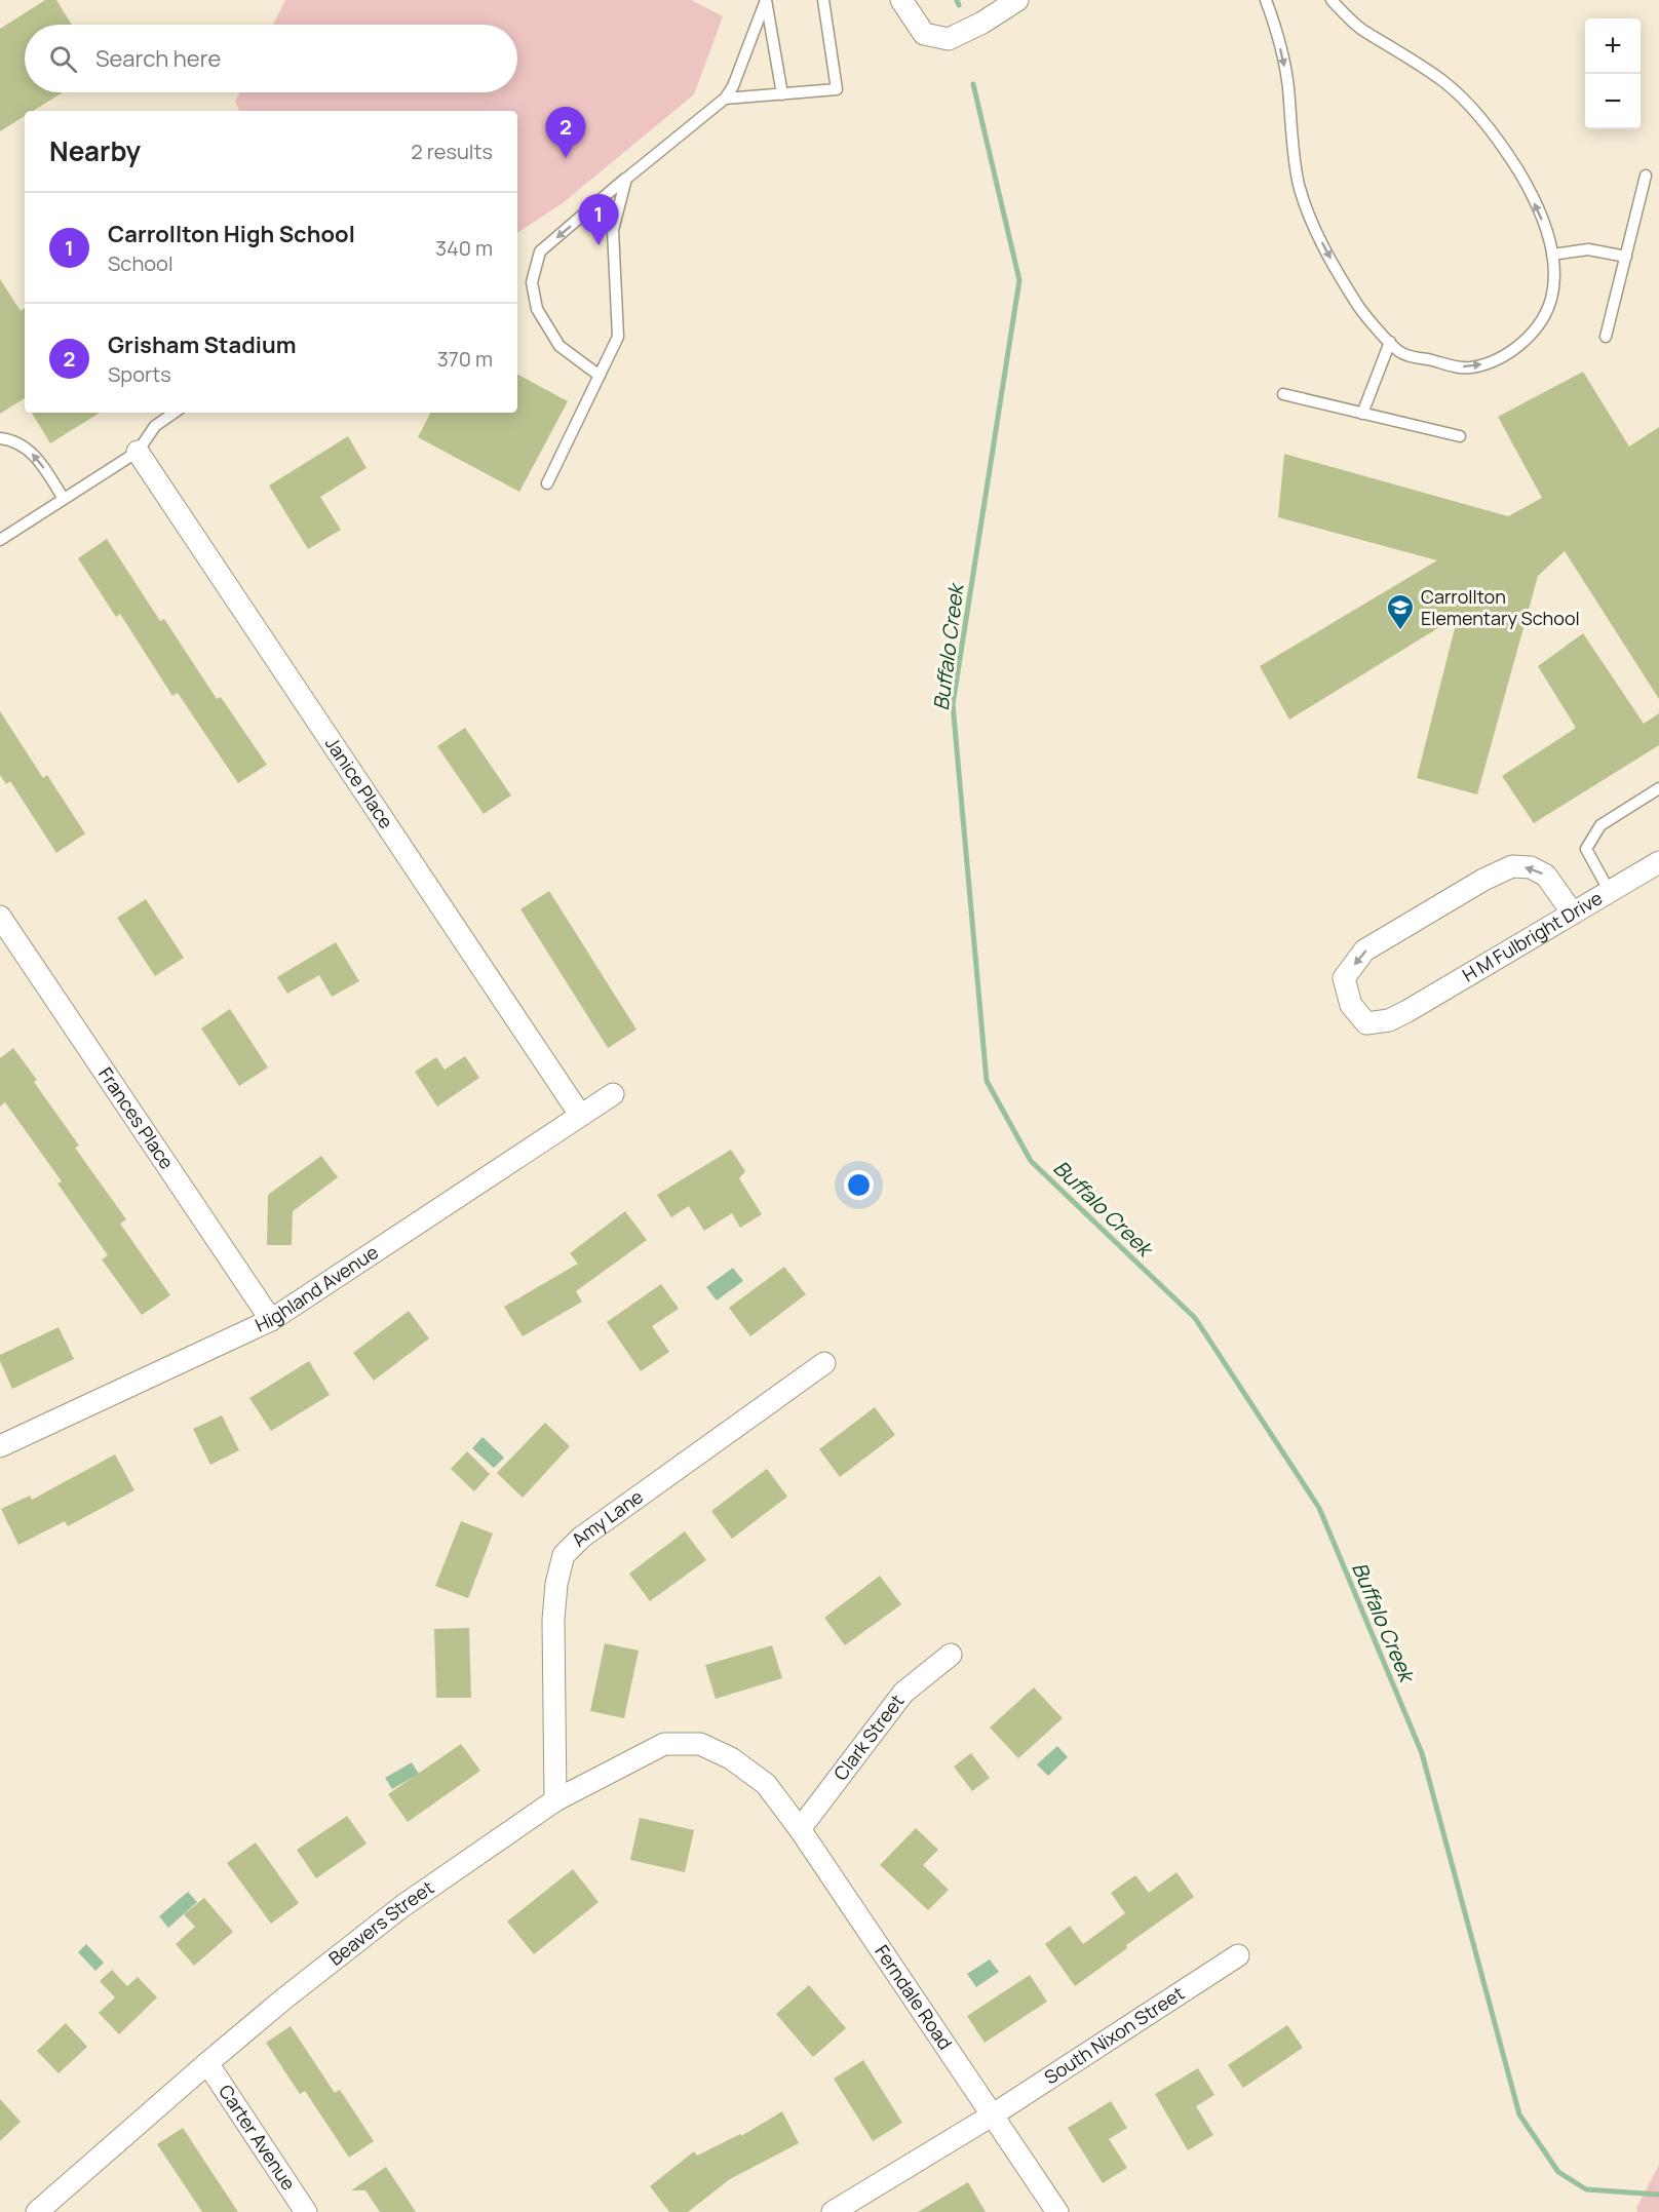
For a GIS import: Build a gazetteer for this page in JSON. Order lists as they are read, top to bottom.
{
  "streets": {
    "street": [
      "Janice Place",
      "H M Fulbright Drive",
      "Frances Place",
      "Highland Avenue",
      "Amy Lane",
      "Clark Street",
      "Beavers Street",
      "Ferndale Road",
      "South Nixon Street",
      "Carter Avenue"
    ]
  },
  "crossings": [
    ["Janice Place", "Highland Avenue"],
    ["Frances Place", "Highland Avenue"],
    ["Amy Lane", "Beavers Street"],
    ["Clark Street", "Ferndale Road"],
    ["Beavers Street", "Ferndale Road"],
    ["Beavers Street", "Carter Avenue"],
    ["Ferndale Road", "South Nixon Street"]
  ],
  "water": ["Buffalo Creek"],
  "places": {
    "school or university": ["Carrollton Elementary School"]
  },
  "page": {
    "map_buttons": ["+", "−"],
    "search": "Search here",
    "pins": ["2", "1"],
    "heading": ["Nearby", "2 results"],
    "list": [
      {
        "mark": "1",
        "name": "Carrollton High School",
        "note": "School",
        "value": "340 m"
      },
      {
        "mark": "2",
        "name": "Grisham Stadium",
        "note": "Sports",
        "value": "370 m"
      }
    ]
  }
}
